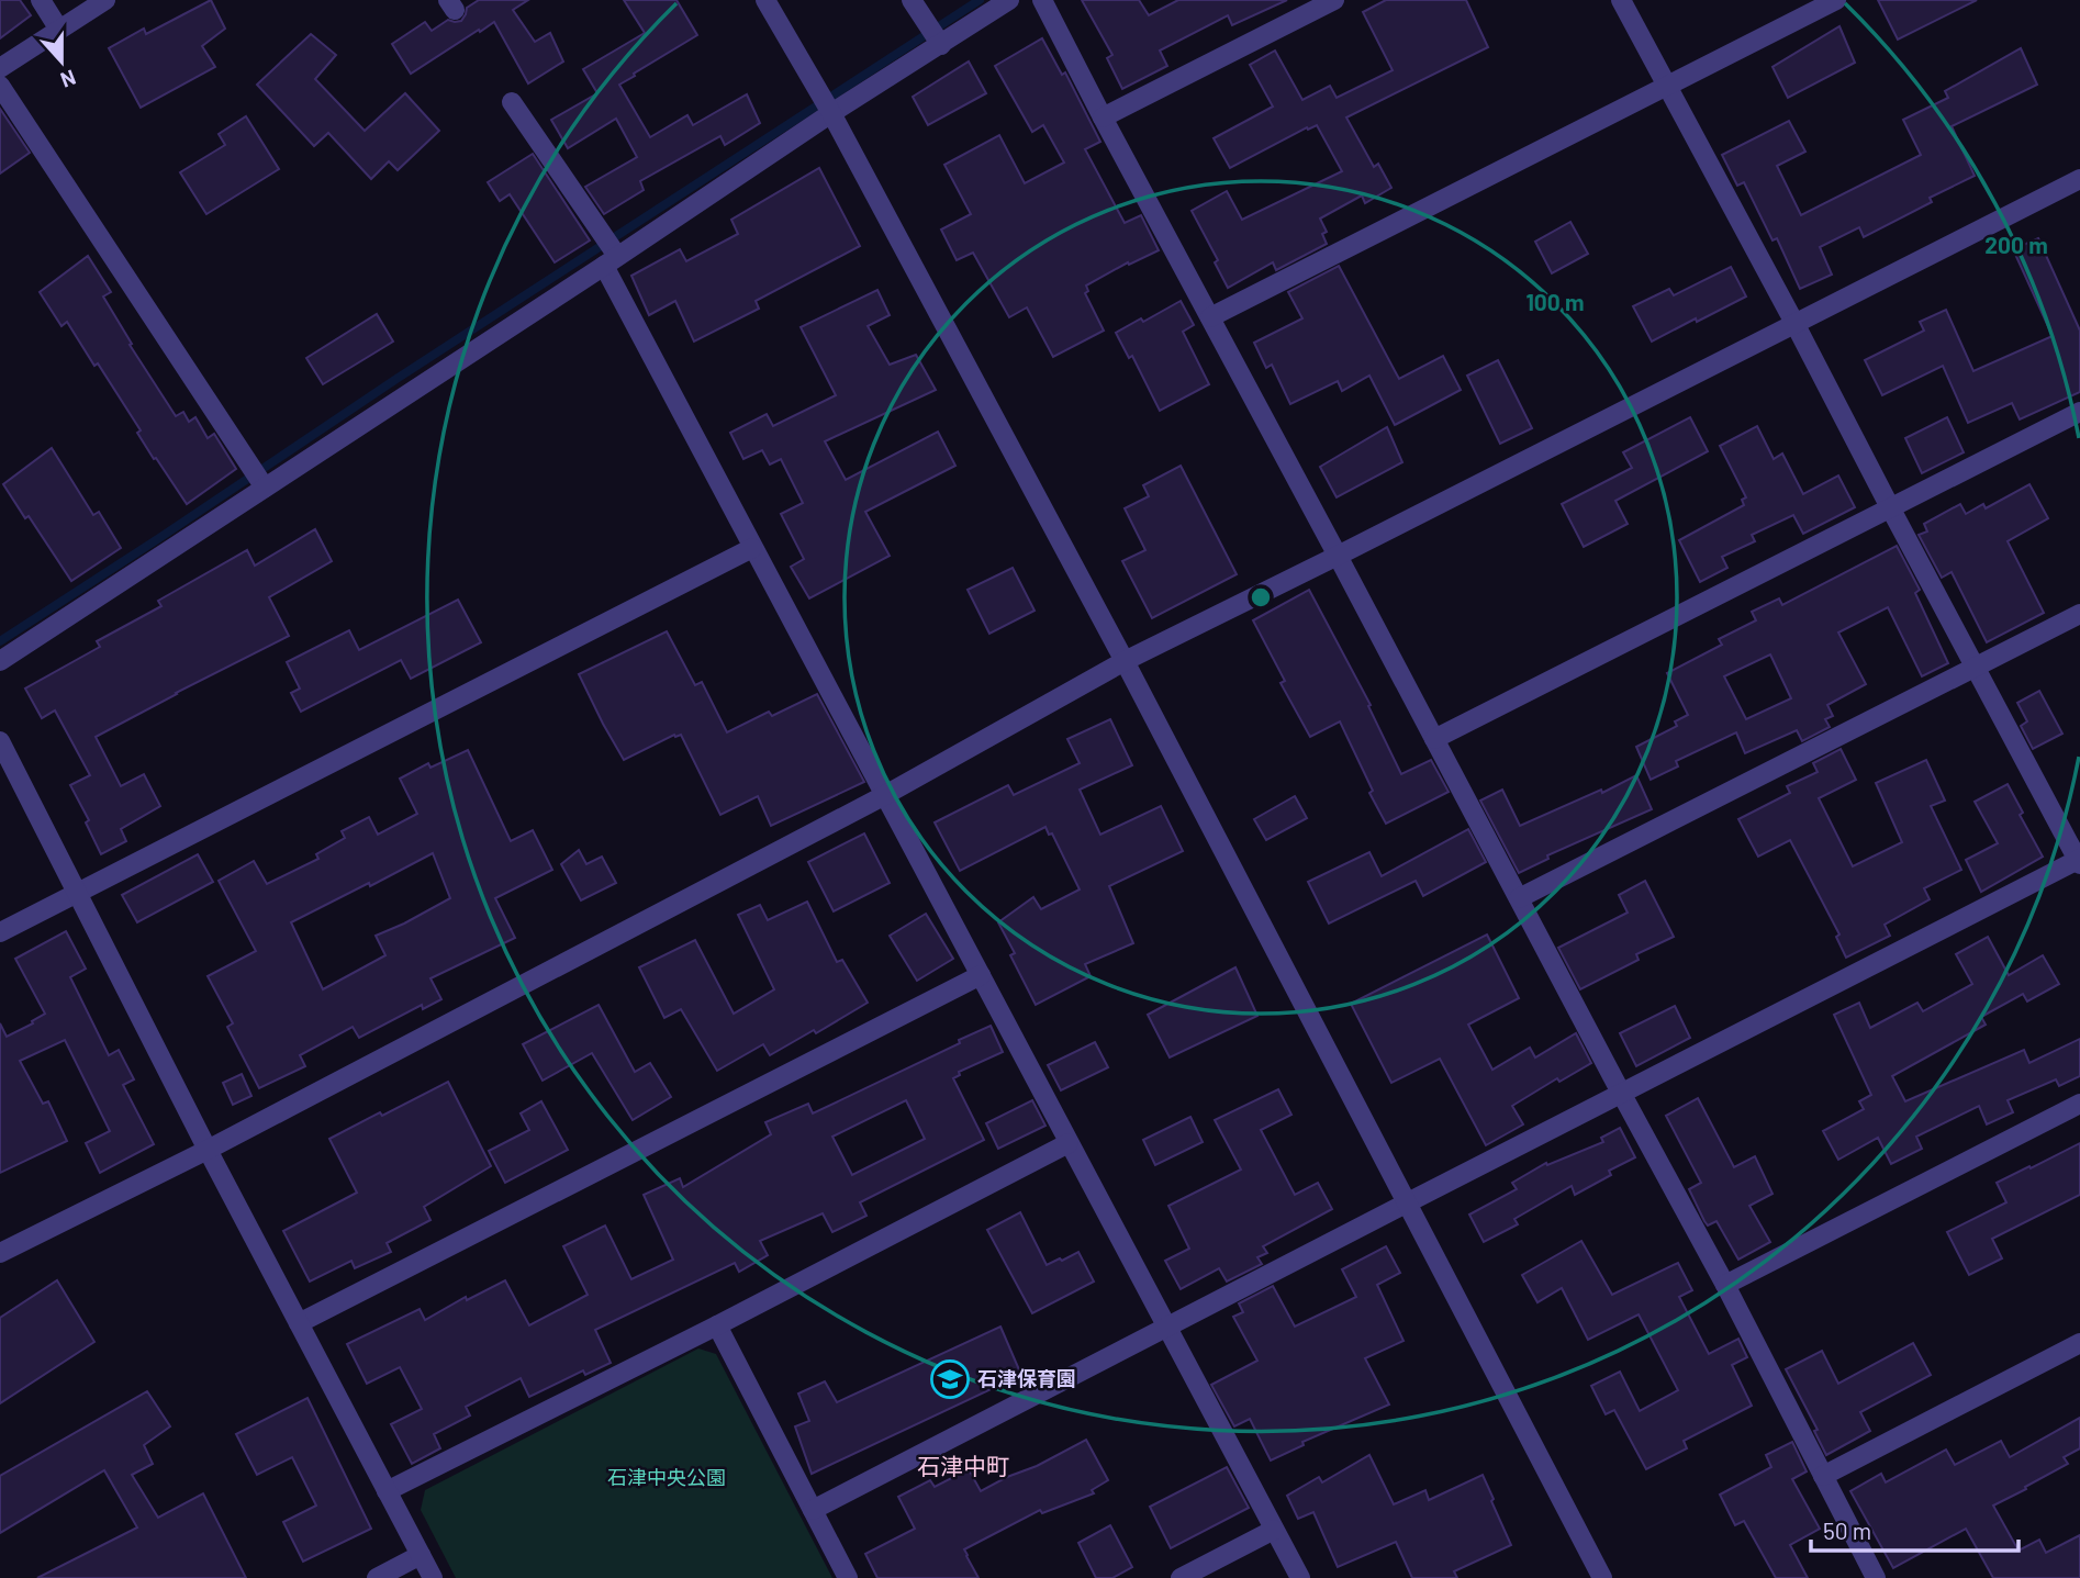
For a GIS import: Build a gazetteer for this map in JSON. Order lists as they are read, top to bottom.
{
  "districts": ["石津中町"],
  "parks": ["石津中央公園"],
  "places": {
    "school or university": ["石津保育園"]
  },
  "scale_bar": "50 m",
  "north": "bottom",
  "rings": ["200 m", "100 m"]
}
